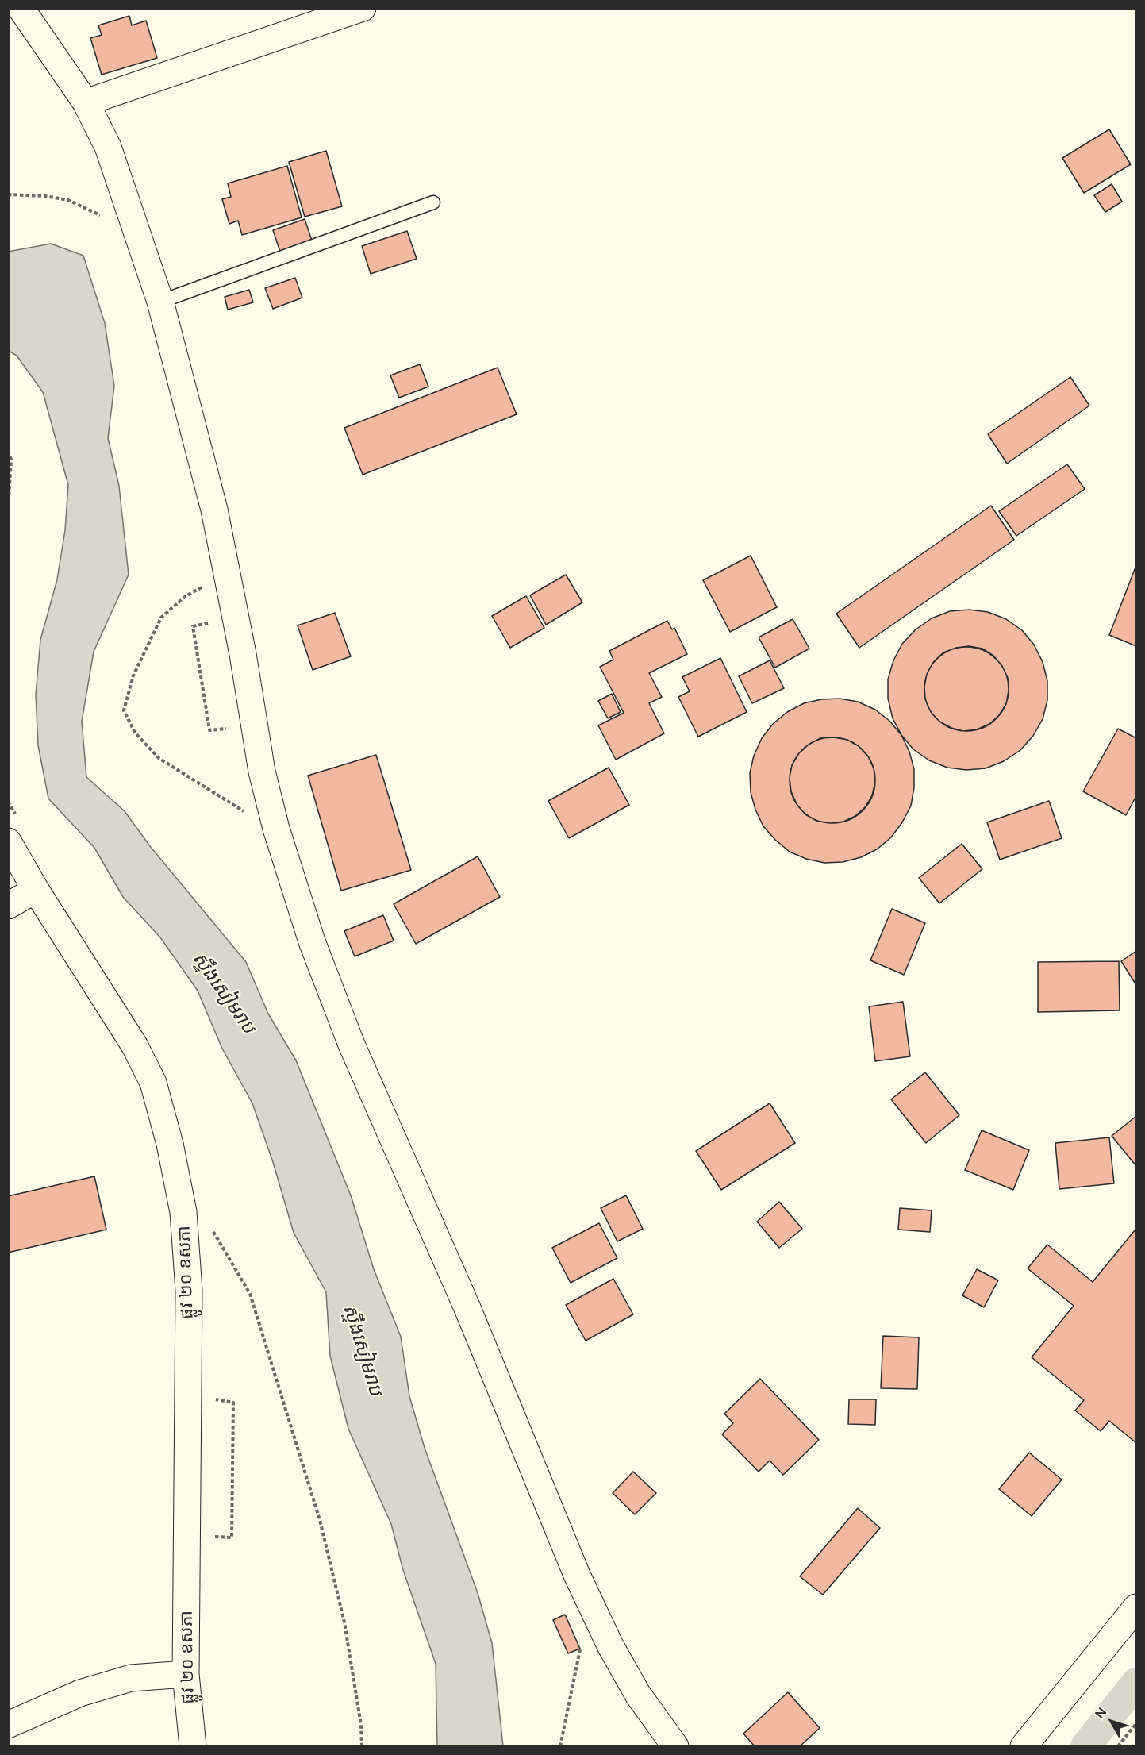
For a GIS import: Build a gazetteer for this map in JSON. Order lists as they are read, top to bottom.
{
  "streets": {
    "street": ["ផ្លូវ ២០ ឧសភា"]
  },
  "water": ["ស្ទឹងសៀមរាប"],
  "north": "top left"
}
